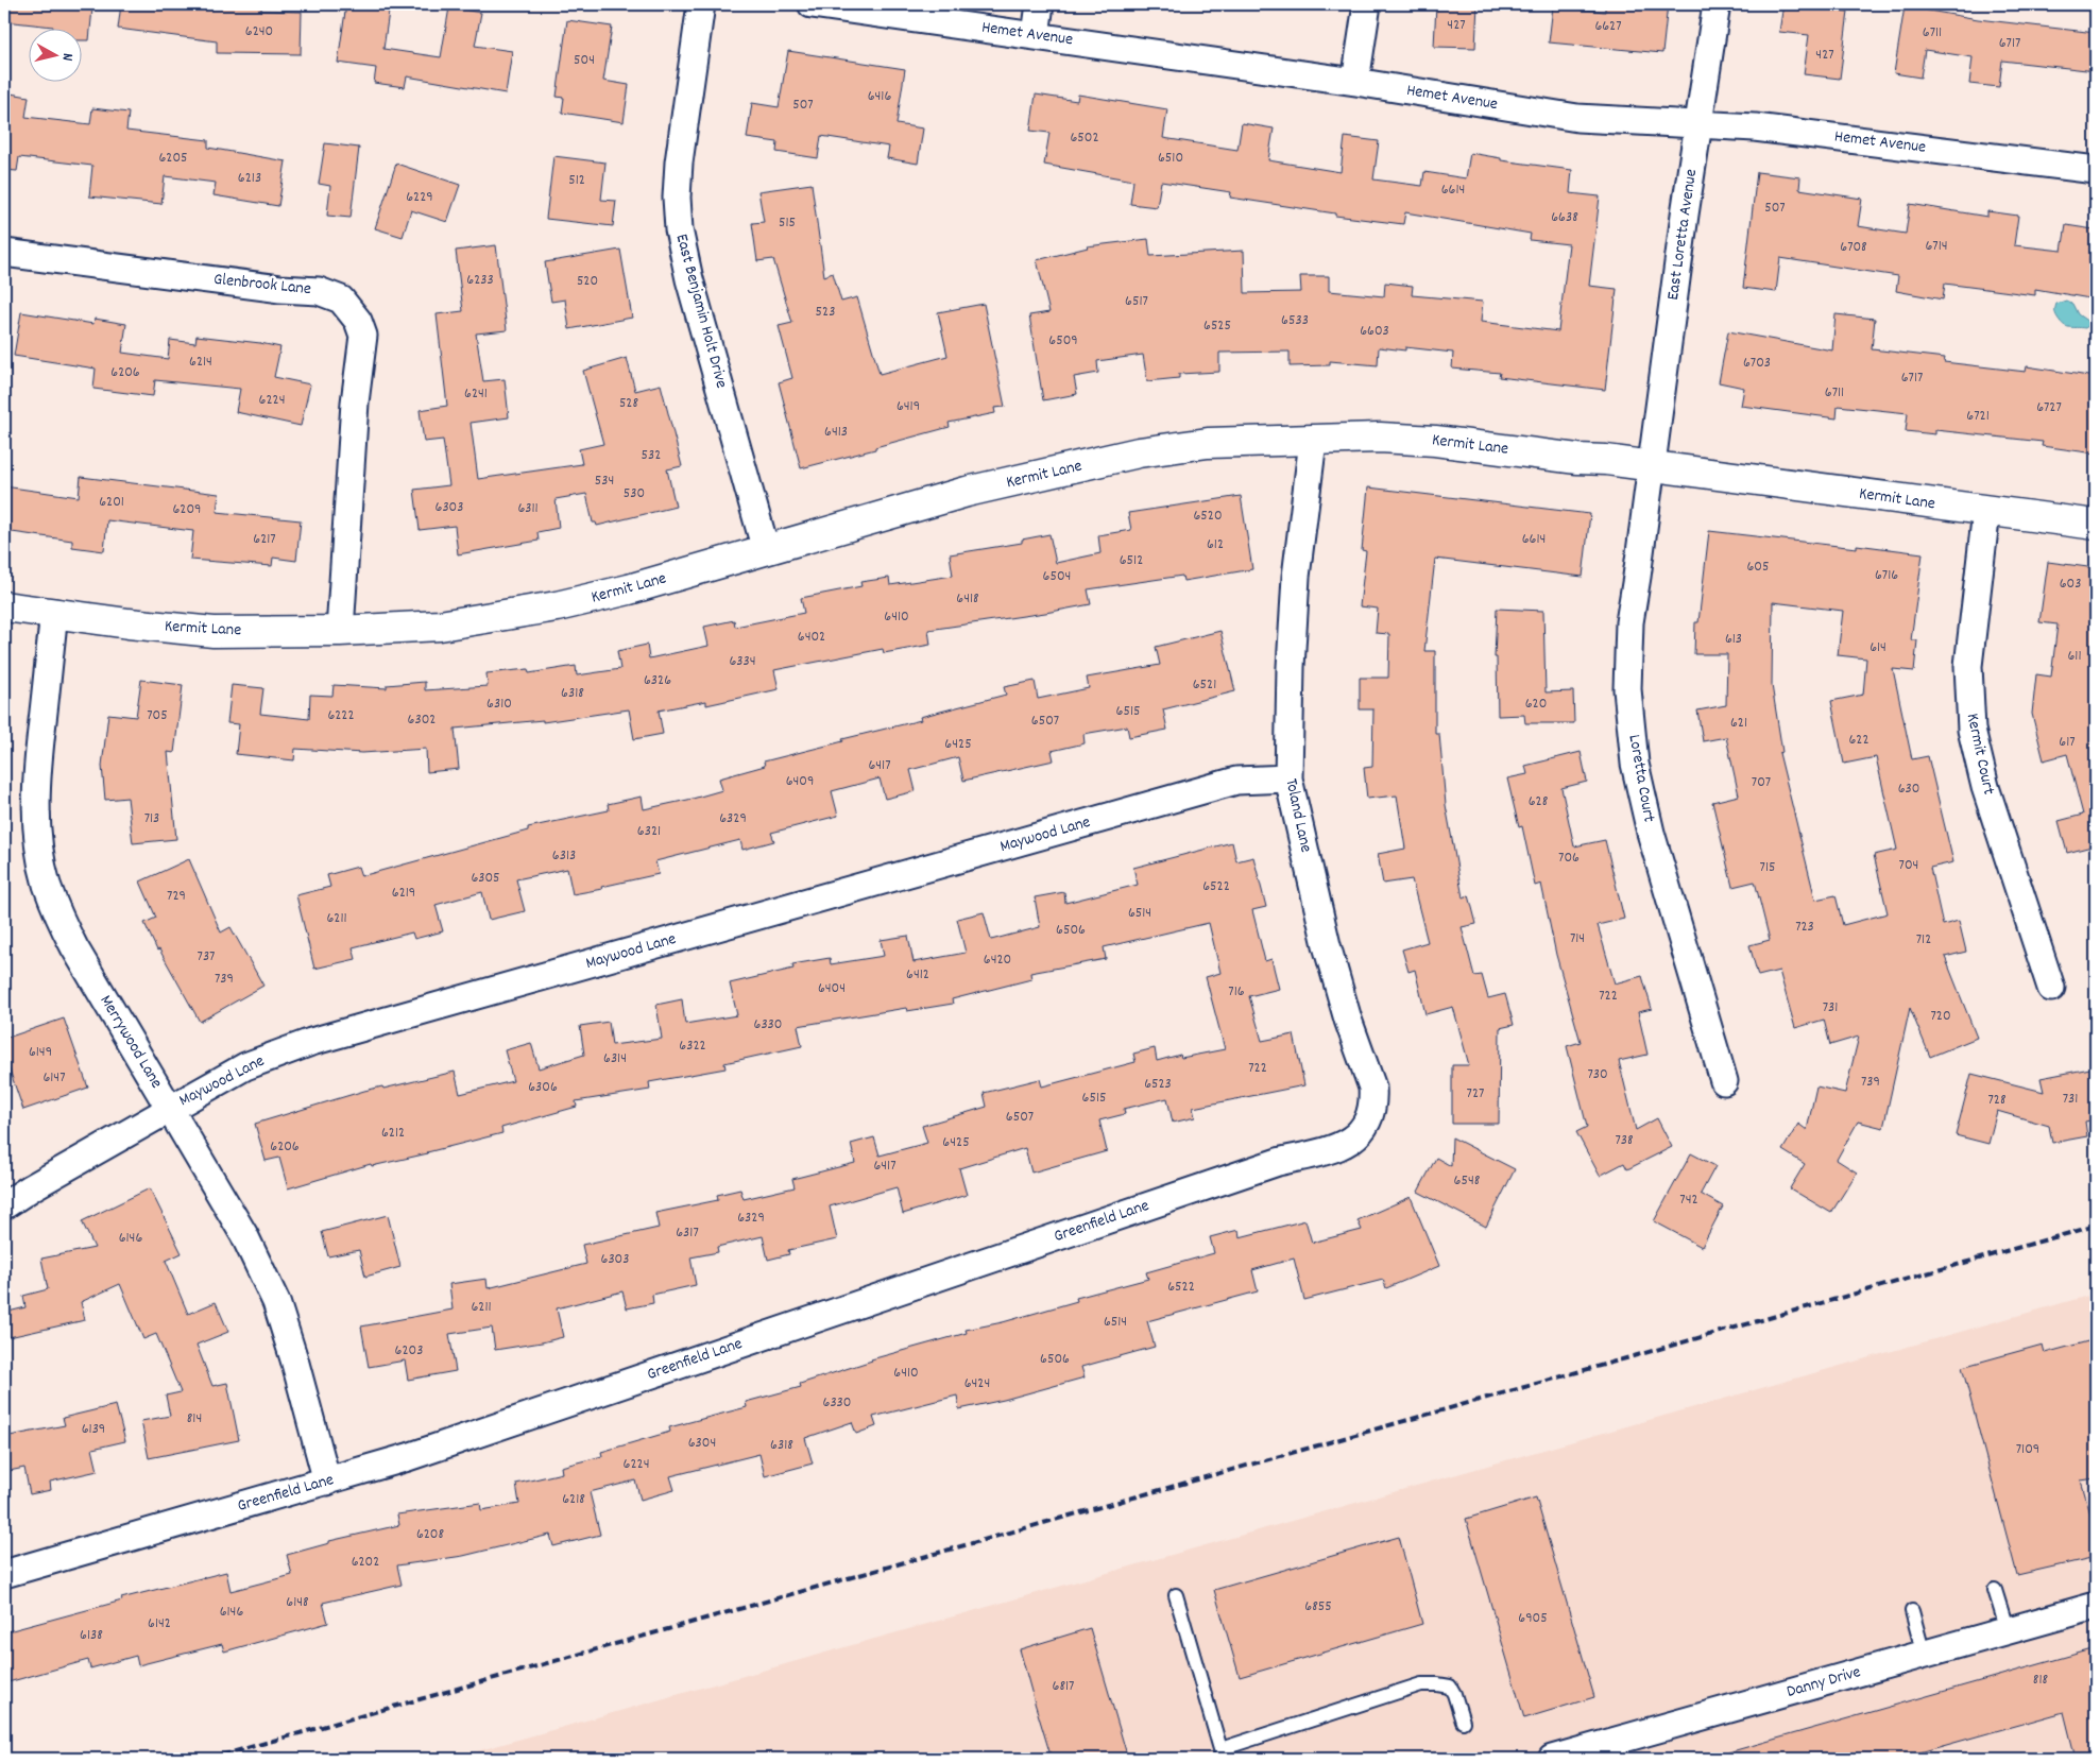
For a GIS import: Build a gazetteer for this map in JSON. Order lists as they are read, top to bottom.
{
  "streets": {
    "street": [
      "Hemet Avenue",
      "East Loretta Avenue",
      "Glenbrook Lane",
      "East Benjamin Holt Drive",
      "Kermit Lane",
      "Kermit Court",
      "Loretta Court",
      "Toland Lane",
      "Maywood Lane",
      "Merrywood Lane",
      "Greenfield Lane",
      "Danny Drive"
    ]
  },
  "crossings": [
    ["Hemet Avenue", "East Loretta Avenue"],
    ["East Loretta Avenue", "Kermit Lane"],
    ["East Loretta Avenue", "Loretta Court"],
    ["Glenbrook Lane", "Kermit Lane"],
    ["East Benjamin Holt Drive", "Kermit Lane"],
    ["Kermit Lane", "Kermit Court"],
    ["Kermit Lane", "Loretta Court"],
    ["Kermit Lane", "Toland Lane"],
    ["Kermit Lane", "Merrywood Lane"],
    ["Toland Lane", "Maywood Lane"],
    ["Toland Lane", "Greenfield Lane"],
    ["Maywood Lane", "Merrywood Lane"],
    ["Merrywood Lane", "Greenfield Lane"]
  ],
  "house_numbers": [
    "427",
    "6627",
    "6240",
    "6711",
    "6717",
    "427",
    "504",
    "6416",
    "507",
    "6502",
    "6205",
    "6510",
    "6213",
    "512",
    "6614",
    "6229",
    "507",
    "6638",
    "515",
    "6714",
    "6708",
    "6233",
    "520",
    "6517",
    "523",
    "6533",
    "6525",
    "6603",
    "6509",
    "6214",
    "6703",
    "6206",
    "6717",
    "6711",
    "6241",
    "6224",
    "528",
    "6419",
    "6727",
    "6721",
    "6413",
    "532",
    "534",
    "530",
    "6201",
    "6303",
    "6311",
    "6209",
    "6520",
    "6217",
    "6614",
    "612",
    "6512",
    "605",
    "6716",
    "6504",
    "603",
    "6418",
    "6410",
    "6402",
    "613",
    "614",
    "611",
    "6334",
    "6326",
    "6521",
    "6318",
    "6310",
    "620",
    "6515",
    "705",
    "6222",
    "6302",
    "6507",
    "621",
    "622",
    "617",
    "6425",
    "6417",
    "6409",
    "707",
    "630",
    "628",
    "713",
    "6329",
    "6321",
    "6313",
    "706",
    "704",
    "715",
    "6305",
    "6522",
    "6219",
    "729",
    "6514",
    "6211",
    "723",
    "6506",
    "714",
    "712",
    "737",
    "6420",
    "6412",
    "739",
    "6404",
    "716",
    "722",
    "731",
    "720",
    "6330",
    "6322",
    "6149",
    "6314",
    "722",
    "730",
    "6147",
    "739",
    "6523",
    "6306",
    "727",
    "6515",
    "731",
    "728",
    "6507",
    "6212",
    "738",
    "6425",
    "6206",
    "6417",
    "6548",
    "742",
    "6329",
    "6317",
    "6146",
    "6303",
    "6522",
    "6211",
    "6514",
    "6203",
    "6506",
    "6410",
    "6424",
    "6330",
    "814",
    "6139",
    "6304",
    "6318",
    "7109",
    "6224",
    "6218",
    "6208",
    "6202",
    "6148",
    "6855",
    "6146",
    "6905",
    "6142",
    "6138",
    "818",
    "6817"
  ],
  "north": "right"
}
